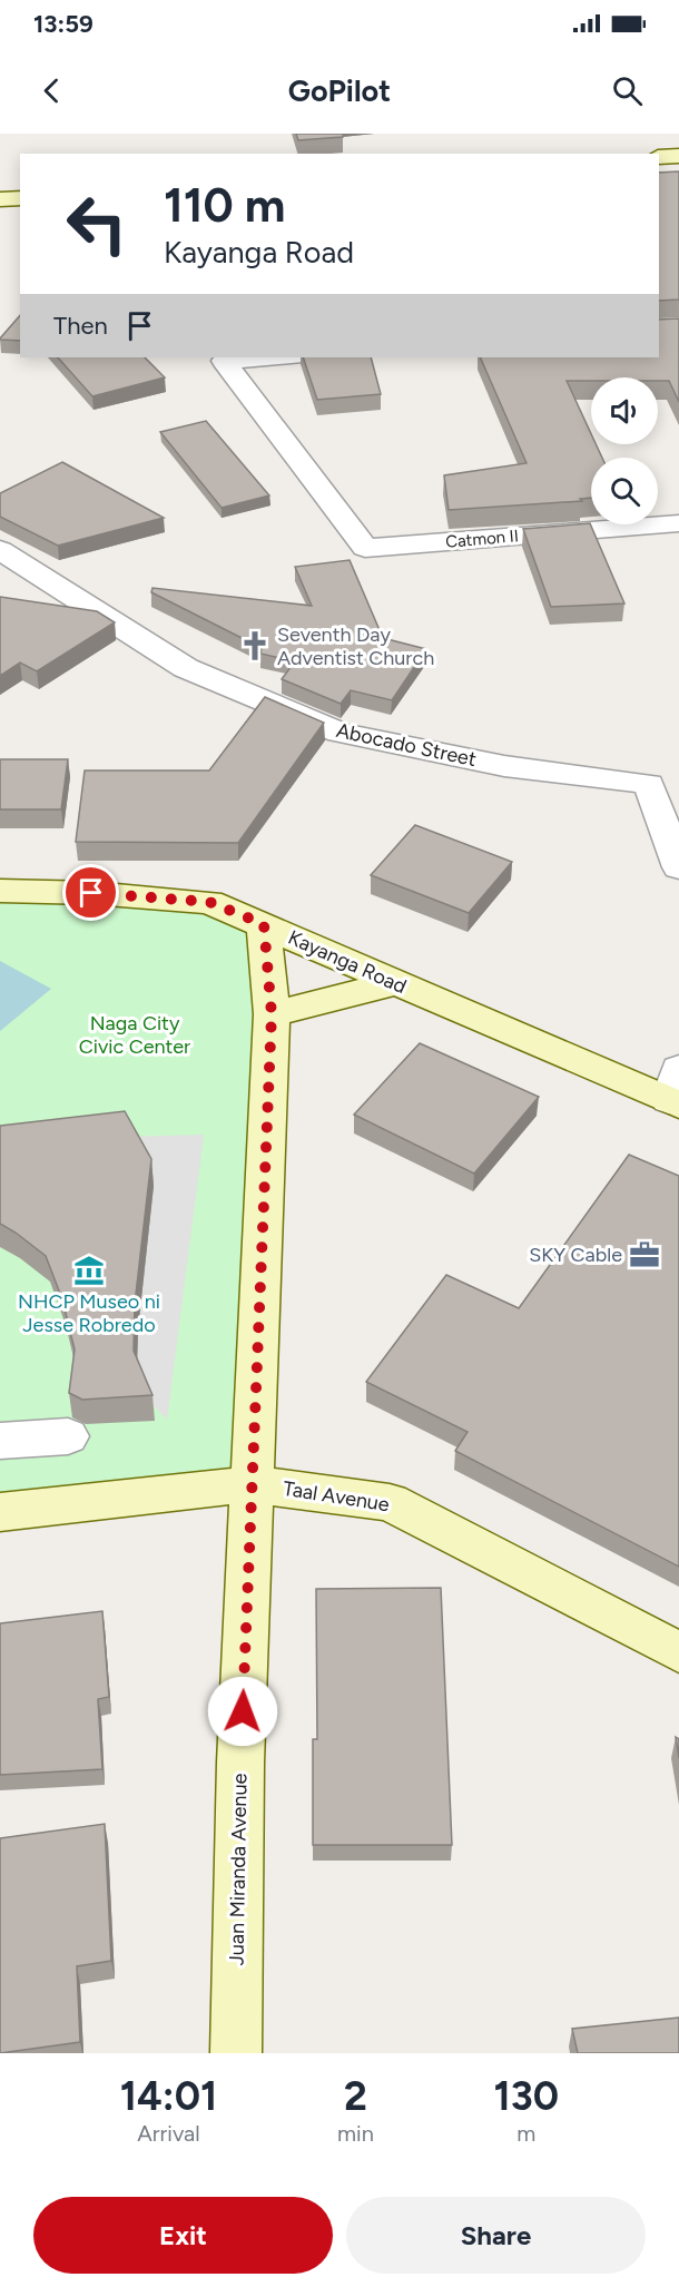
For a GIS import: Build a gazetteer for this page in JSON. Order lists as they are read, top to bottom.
{
  "streets": {
    "street": [
      "Catmon II",
      "Abocado Street",
      "Kayanga Road",
      "Taal Avenue",
      "Juan Miranda Avenue"
    ]
  },
  "crossings": [
    ["Kayanga Road", "Juan Miranda Avenue"],
    ["Taal Avenue", "Juan Miranda Avenue"]
  ],
  "parks": ["Naga City Civic Center"],
  "places": {
    "church": ["Seventh Day Adventist Church"],
    "office": ["SKY Cable"],
    "museum": ["NHCP Museo ni Jesse Robredo"]
  },
  "page": {
    "status": "13:59",
    "header": "GoPilot",
    "turn": ["110 m", "Kayanga Road"],
    "then": "Then",
    "eta": [
      "14:01",
      "Arrival",
      "2",
      "min",
      "130",
      "m"
    ],
    "buttons": ["Exit", "Share"]
  }
}
